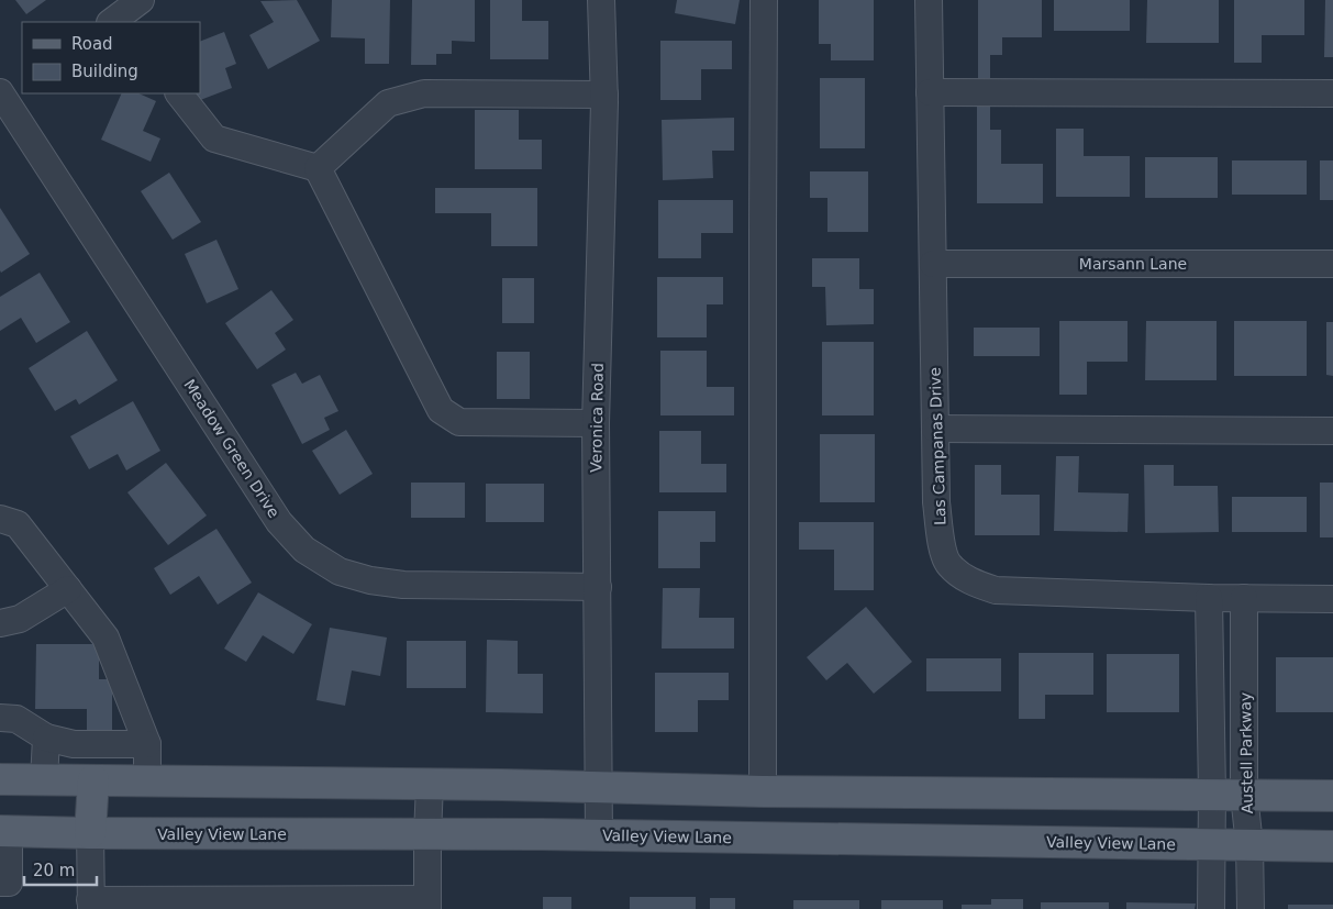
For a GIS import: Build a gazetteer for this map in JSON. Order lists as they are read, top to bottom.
{
  "streets": {
    "main road": ["Valley View Lane"],
    "street": [
      "Marsann Lane",
      "Veronica Road",
      "Las Campanas Drive",
      "Meadow Green Drive",
      "Austell Parkway"
    ]
  },
  "crossings": [
    ["Marsann Lane", "Las Campanas Drive"],
    ["Veronica Road", "Meadow Green Drive"],
    ["Veronica Road", "Valley View Lane"],
    ["Las Campanas Drive", "Austell Parkway"],
    ["Austell Parkway", "Valley View Lane"]
  ],
  "legend": ["Road", "Building"],
  "scale_bar": "20 m"
}
